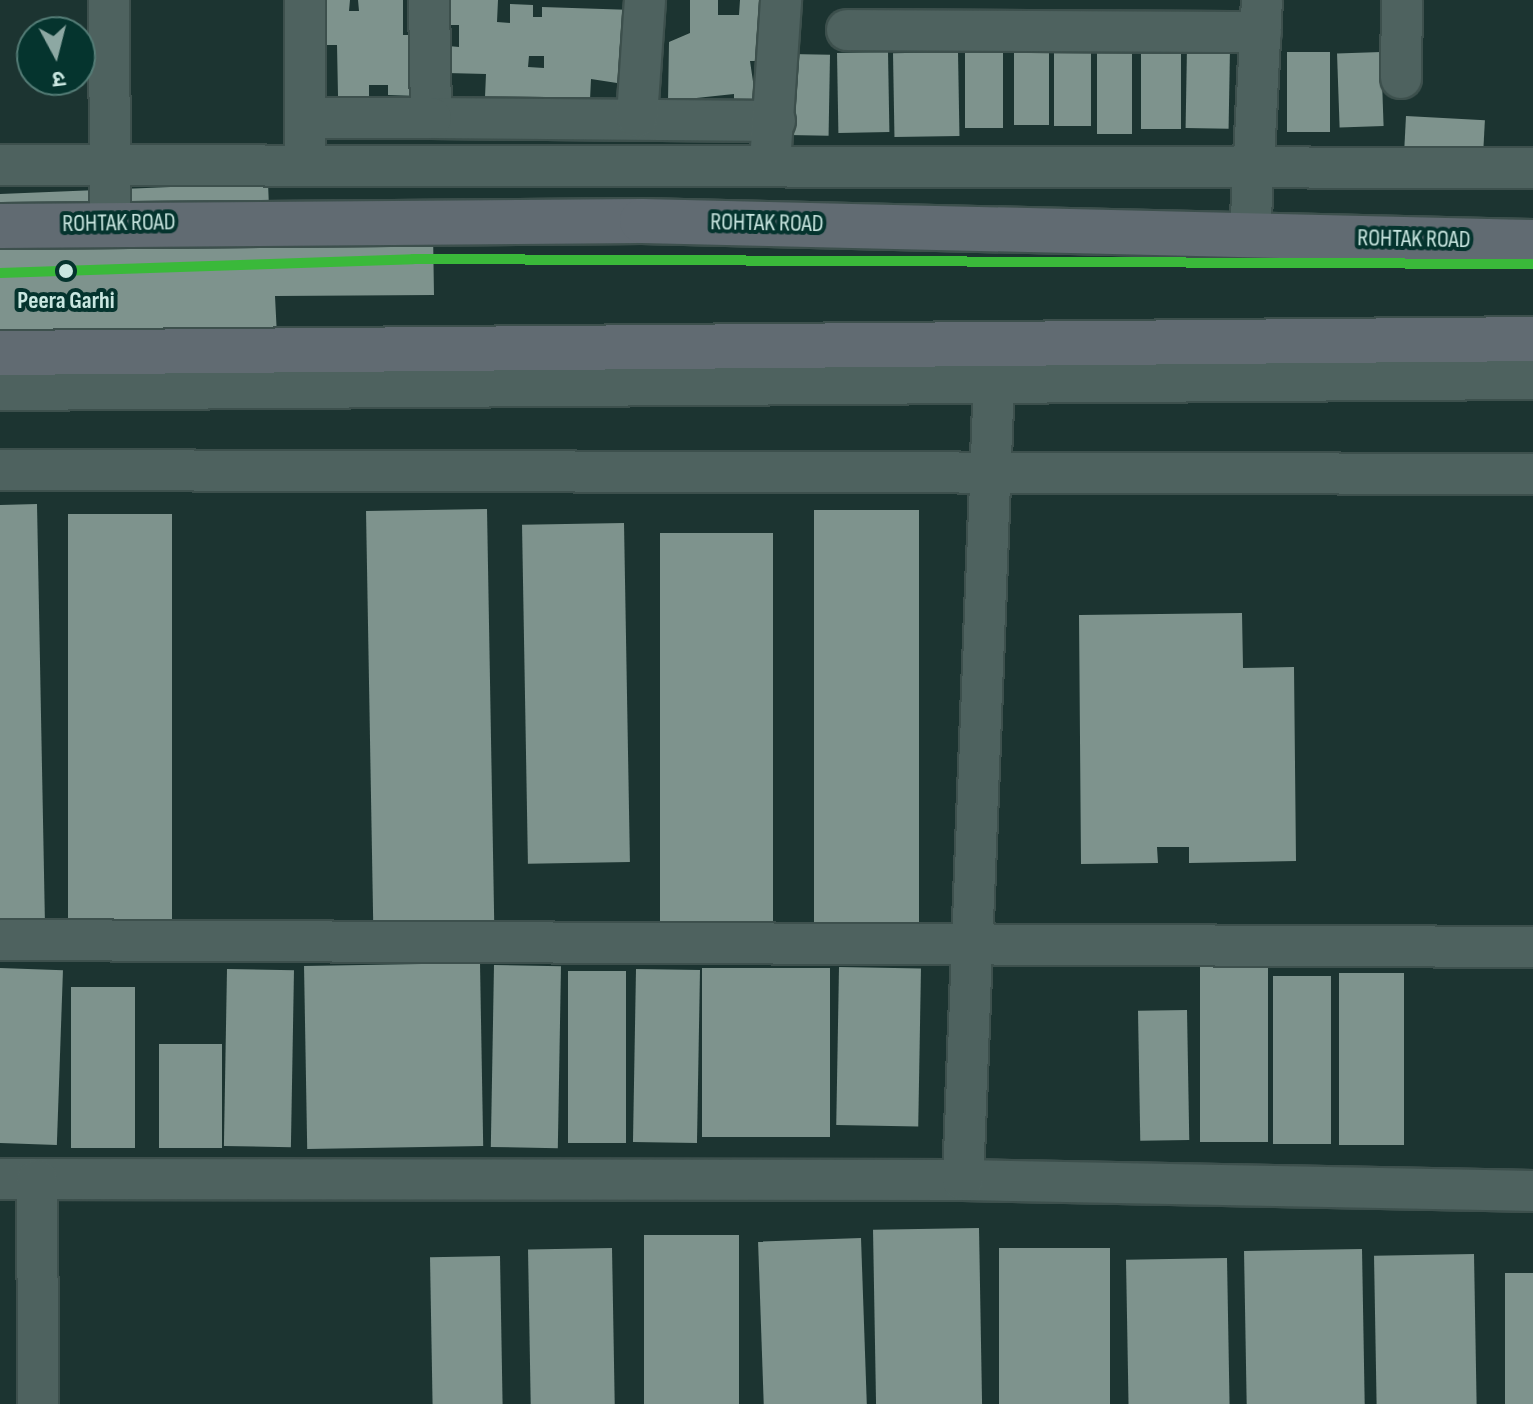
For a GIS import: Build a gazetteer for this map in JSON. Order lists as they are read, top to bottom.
{
  "streets": {
    "highway": ["ROHTAK ROAD"]
  },
  "places": ["Peera Garhi"],
  "north": "bottom"
}
